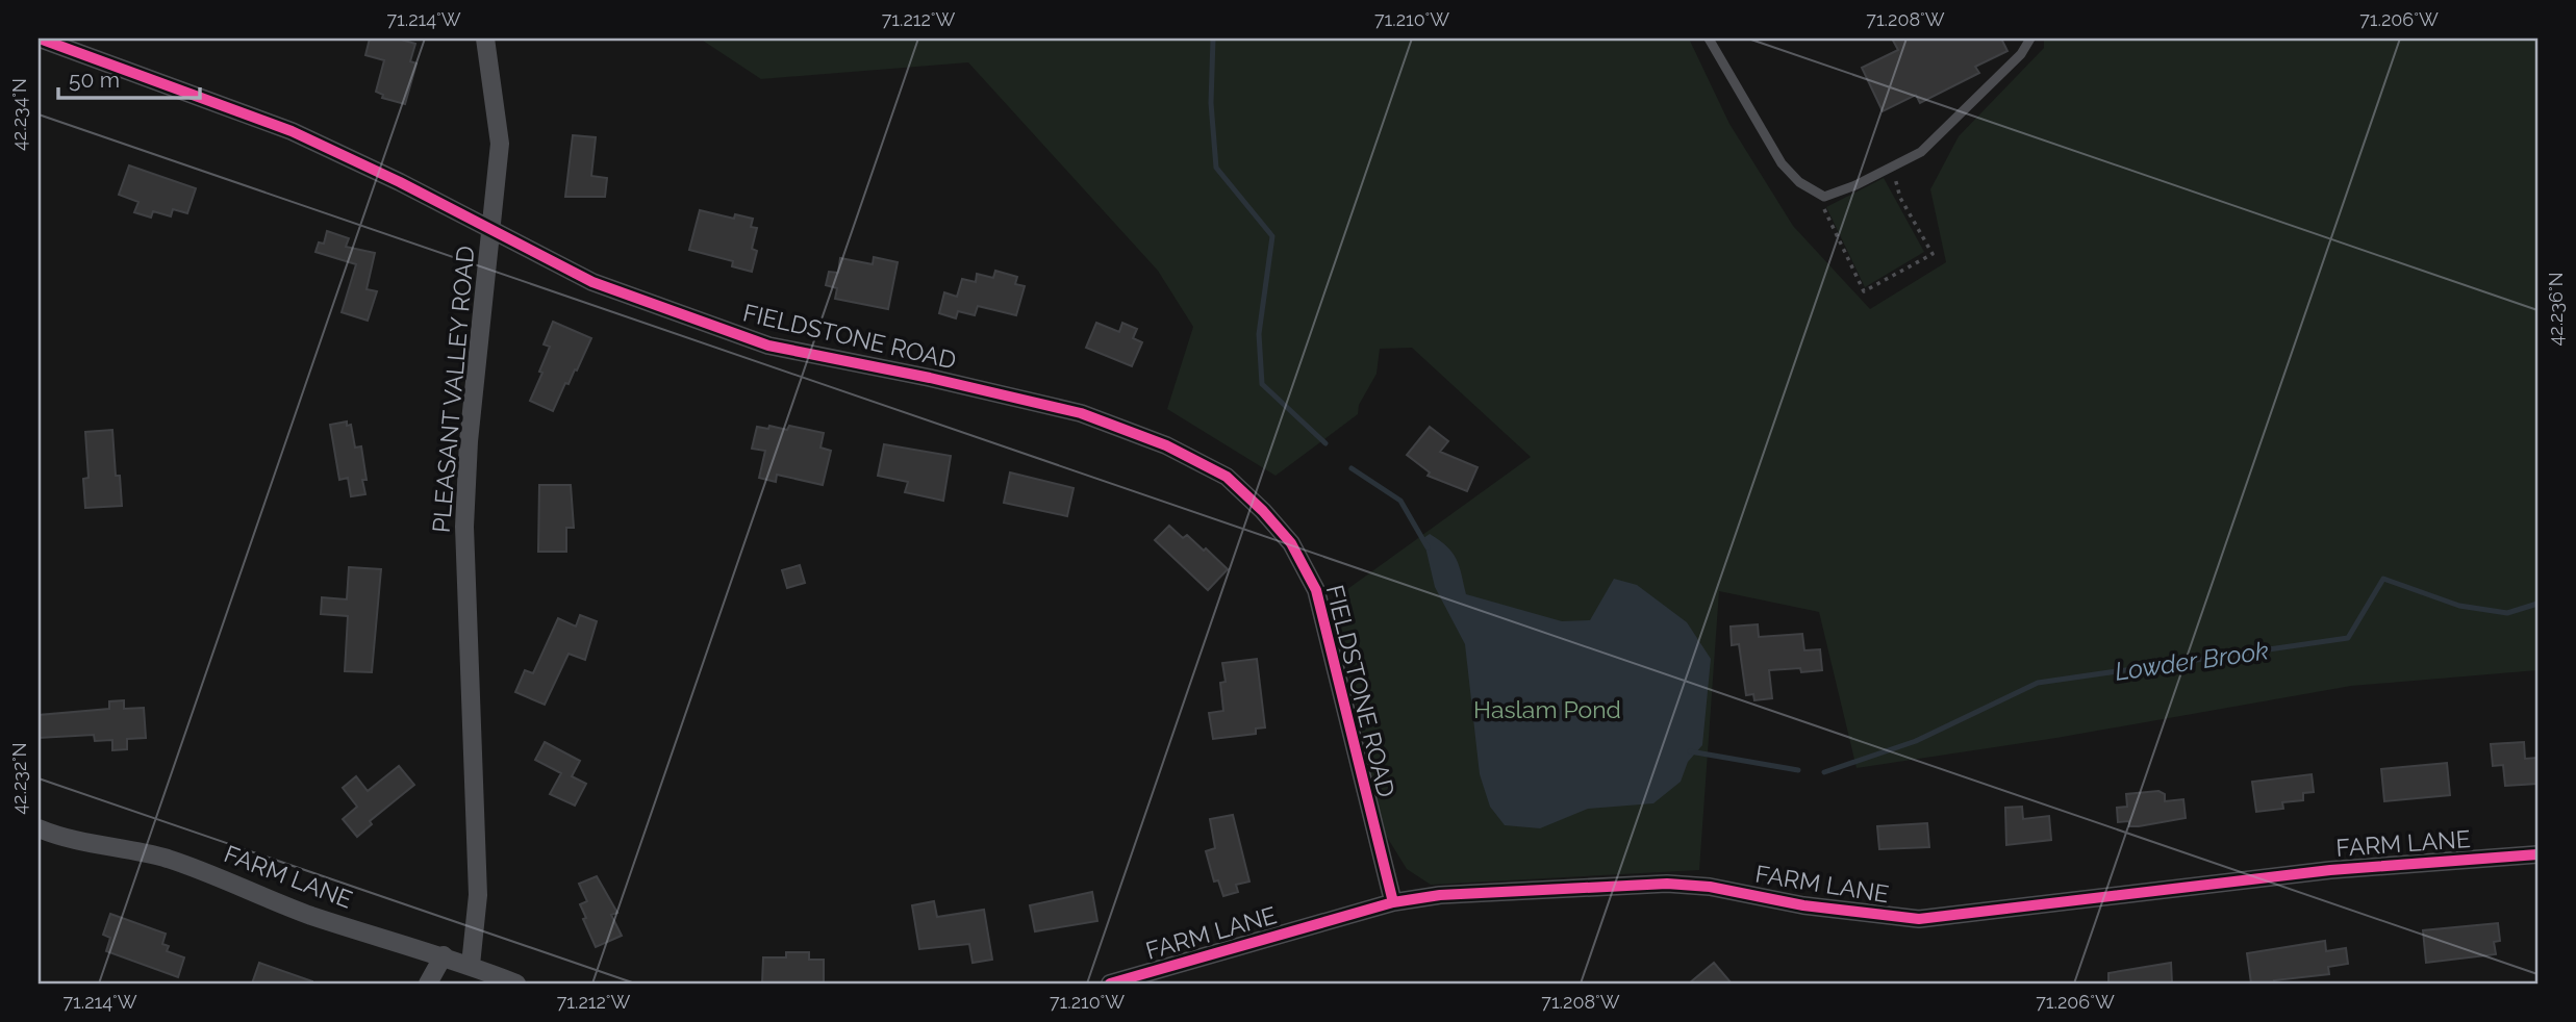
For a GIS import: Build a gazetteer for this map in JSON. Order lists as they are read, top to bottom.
{
  "streets": {
    "street": ["FIELDSTONE ROAD", "PLEASANT VALLEY ROAD", "FARM LANE"]
  },
  "crossings": [
    ["FIELDSTONE ROAD", "PLEASANT VALLEY ROAD"],
    ["FIELDSTONE ROAD", "FARM LANE"],
    ["PLEASANT VALLEY ROAD", "FARM LANE"]
  ],
  "water": ["Lowder Brook"],
  "parks": ["Haslam Pond"],
  "scale_bar": "50 m",
  "coordinates": [
    "71.214°W",
    "71.212°W",
    "71.210°W",
    "71.208°W",
    "71.206°W",
    "42.234°N",
    "42.236°N",
    "42.232°N"
  ]
}
